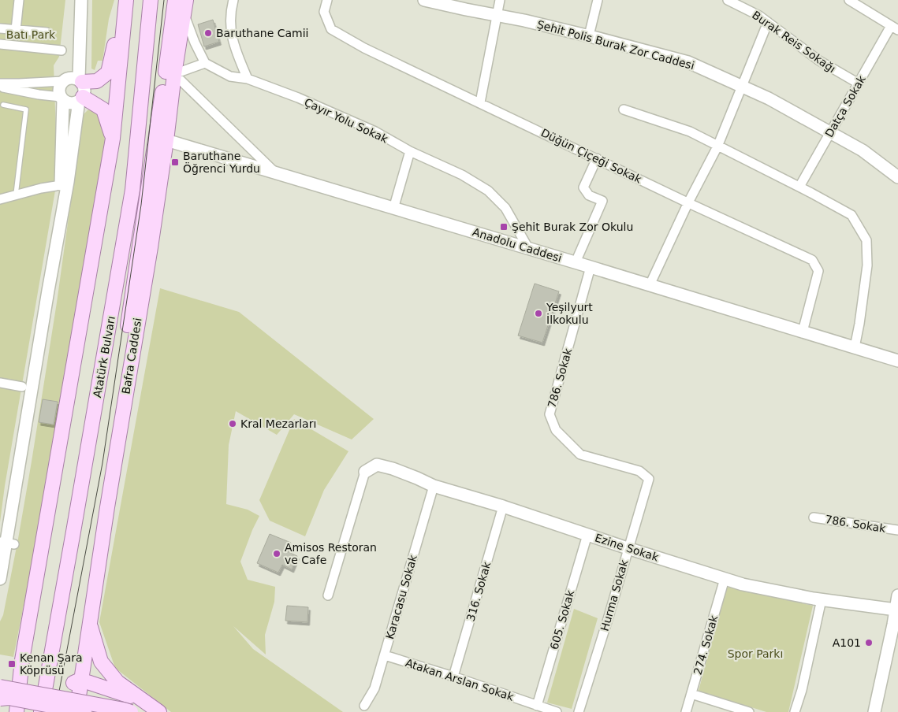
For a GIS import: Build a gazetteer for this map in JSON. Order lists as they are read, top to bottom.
{
  "streets": {
    "main road": [
      "Şehit Polis Burak Zor Caddesi",
      "Anadolu Caddesi",
      "Bafra Caddesi",
      "Atatürk Bulvarı",
      "Ezine Sokak"
    ],
    "street": [
      "Burak Reis Sokağı",
      "Datça Sokak",
      "Çayır Yolu Sokak",
      "Düğün Çiçeği Sokak",
      "786. Sokak",
      "316. Sokak",
      "Hurma Sokak",
      "Karacasu Sokak",
      "605. Sokak",
      "274. Sokak",
      "Atakan Arslan Sokak"
    ]
  },
  "crossings": [
    ["Burak Reis Sokağı", "Datça Sokak"],
    ["Şehit Polis Burak Zor Caddesi", "Datça Sokak"],
    ["Çayır Yolu Sokak", "Anadolu Caddesi"],
    ["Düğün Çiçeği Sokak", "Anadolu Caddesi"],
    ["Anadolu Caddesi", "Bafra Caddesi"],
    ["Anadolu Caddesi", "786. Sokak"],
    ["786. Sokak", "Hurma Sokak"],
    ["Ezine Sokak", "316. Sokak"],
    ["Ezine Sokak", "Hurma Sokak"],
    ["Ezine Sokak", "Karacasu Sokak"],
    ["Ezine Sokak", "605. Sokak"],
    ["Ezine Sokak", "274. Sokak"],
    ["316. Sokak", "Atakan Arslan Sokak"],
    ["Karacasu Sokak", "Atakan Arslan Sokak"],
    ["605. Sokak", "Atakan Arslan Sokak"]
  ],
  "parks": ["Batı Park", "Spor Parkı"],
  "places": {
    "other": [
      "Baruthane Camii",
      "Yeşilyurt İlkokulu",
      "Kral Mezarları",
      "Amisos Restoran ve Cafe",
      "A101"
    ],
    "transit": ["Baruthane Öğrenci Yurdu", "Şehit Burak Zor Okulu", "Kenan Şara Köprüsü"]
  }
}
